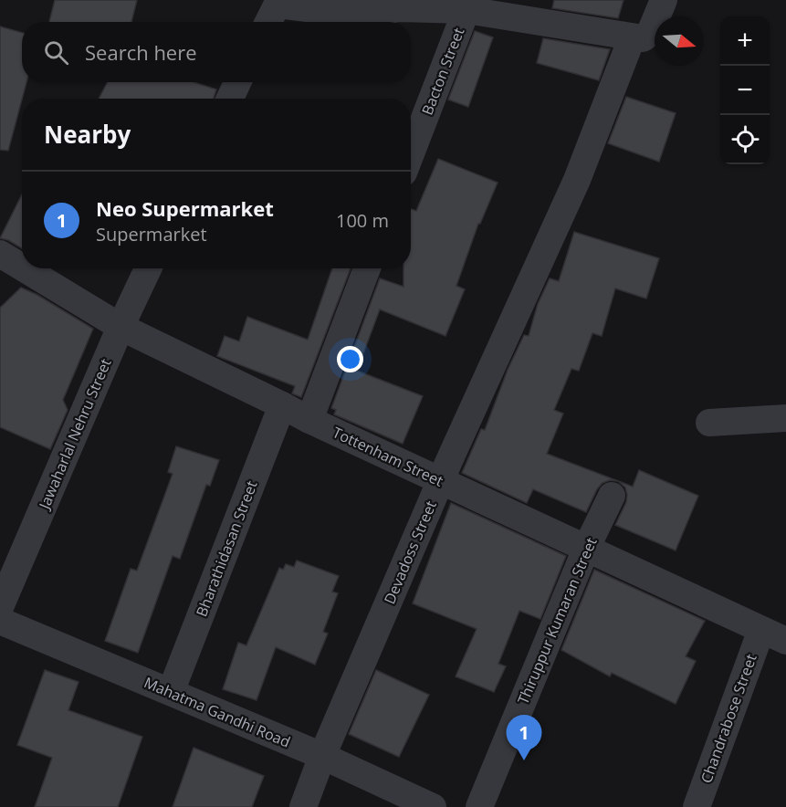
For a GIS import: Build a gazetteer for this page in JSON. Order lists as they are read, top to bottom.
{
  "streets": {
    "street": [
      "Bacton Street",
      "Jawaharlal Nehru Street",
      "Tottenham Street",
      "Bharathidasan Street",
      "Devadoss Street",
      "Thiruppur Kumaran Street",
      "Mahatma Gandhi Road",
      "Chandrabose Street"
    ]
  },
  "crossings": [
    ["Jawaharlal Nehru Street", "Tottenham Street"],
    ["Tottenham Street", "Bharathidasan Street"],
    ["Tottenham Street", "Devadoss Street"],
    ["Tottenham Street", "Thiruppur Kumaran Street"],
    ["Tottenham Street", "Chandrabose Street"],
    ["Bharathidasan Street", "Mahatma Gandhi Road"],
    ["Devadoss Street", "Mahatma Gandhi Road"]
  ],
  "north": "right",
  "page": {
    "map_buttons": ["+", "−"],
    "search": "Search here",
    "heading": "Nearby",
    "list": [
      {
        "mark": "1",
        "name": "Neo Supermarket",
        "note": "Supermarket",
        "value": "100 m"
      }
    ],
    "pins": "1"
  }
}
